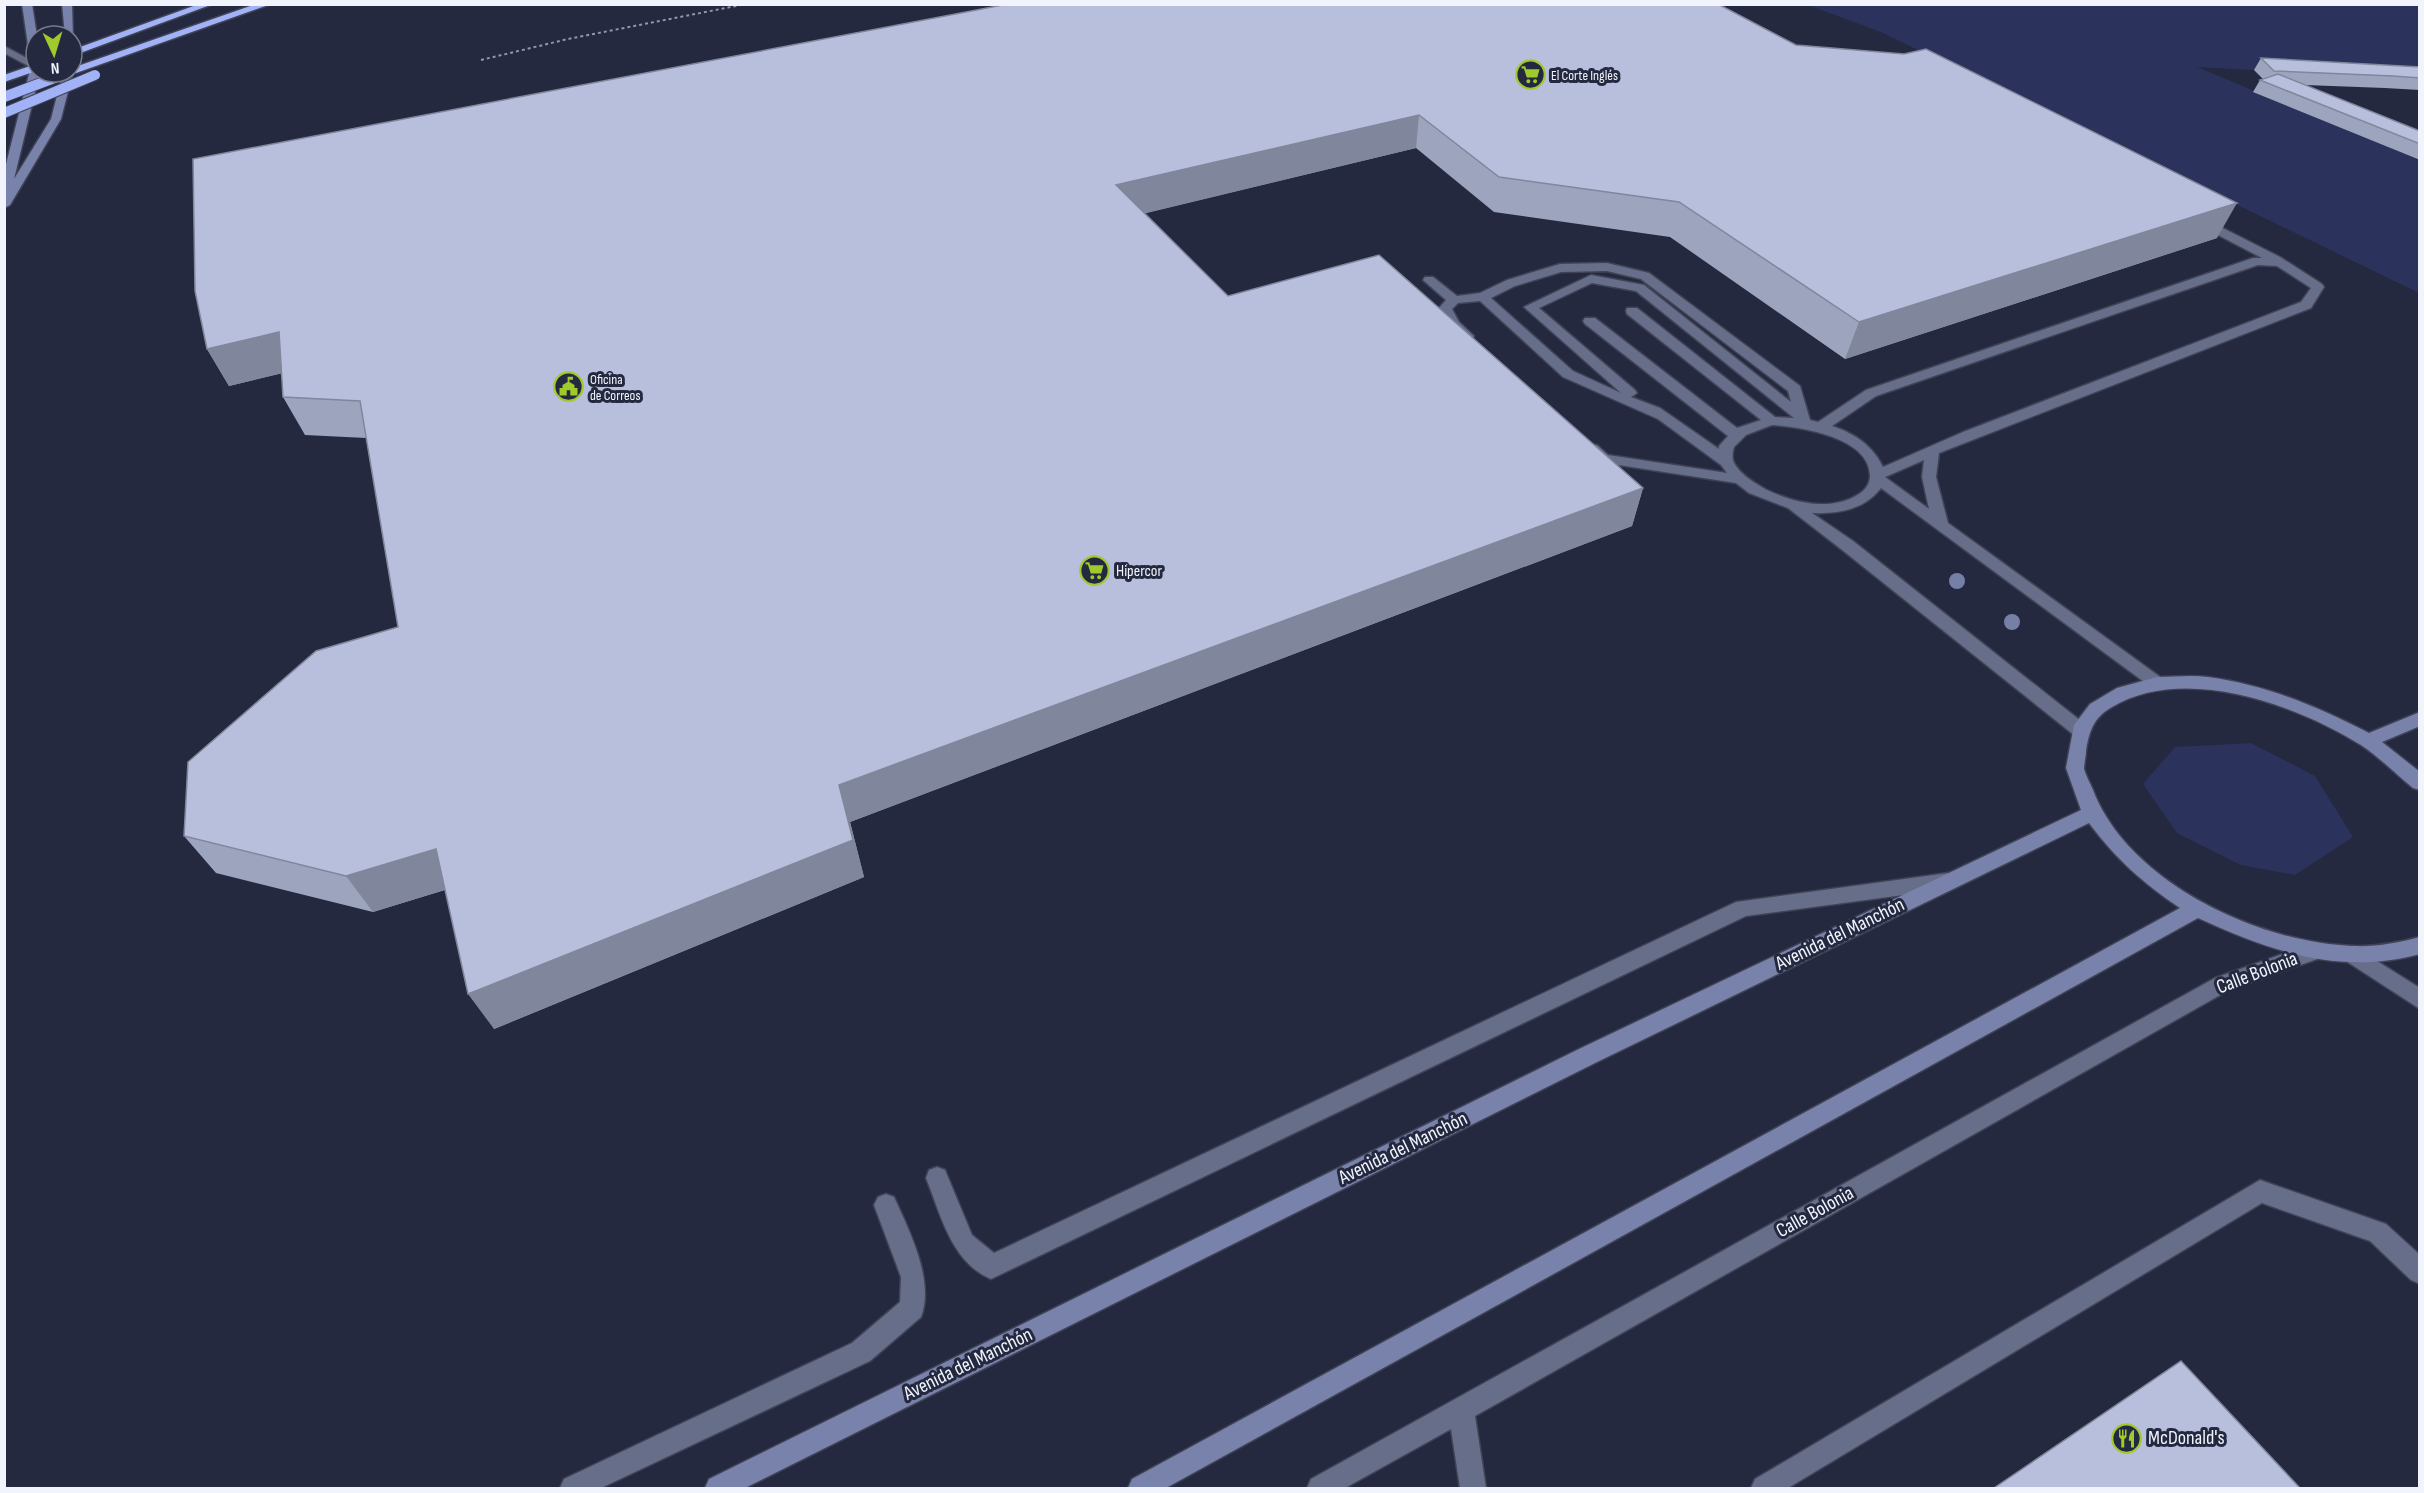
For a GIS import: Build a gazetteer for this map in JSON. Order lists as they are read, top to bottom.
{
  "streets": {
    "main road": ["Avenida del Manchón"],
    "lane": ["Calle Bolonia"]
  },
  "places": {
    "supermarket": ["El Corte Inglés", "Hipercor"],
    "public building": ["Oficina de Correos"],
    "restaurant": ["McDonald's"]
  },
  "north": "bottom"
}
